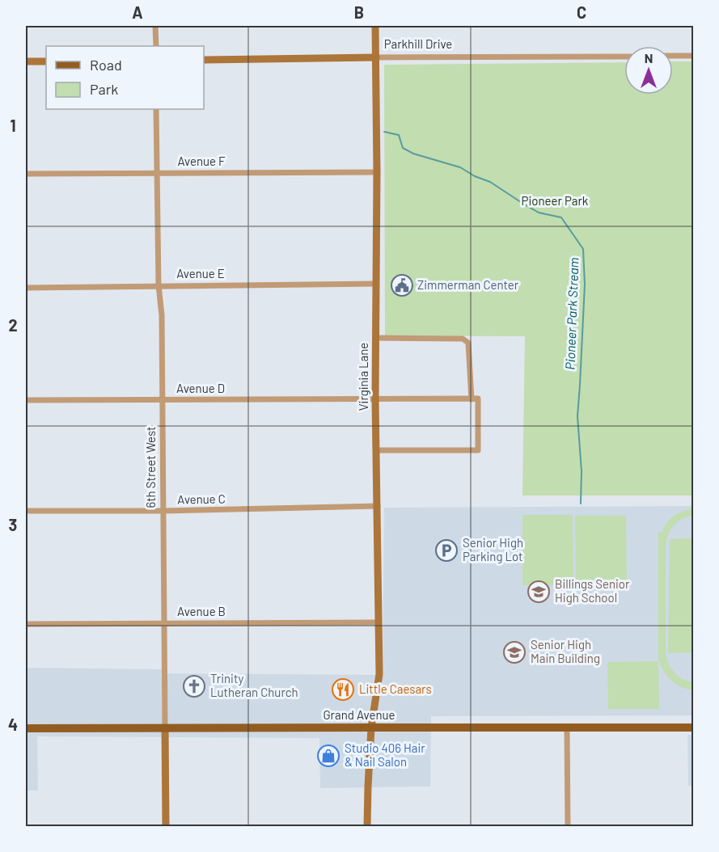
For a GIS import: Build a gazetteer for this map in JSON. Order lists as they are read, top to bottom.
{
  "streets": {
    "main road": ["Grand Avenue"],
    "street": [
      "Parkhill Drive",
      "Avenue F",
      "Avenue E",
      "Virginia Lane",
      "Avenue D",
      "6th Street West",
      "Avenue C",
      "Avenue B"
    ]
  },
  "crossings": [
    ["Parkhill Drive", "Virginia Lane"],
    ["Avenue F", "Virginia Lane"],
    ["Avenue F", "6th Street West"],
    ["Avenue E", "Virginia Lane"],
    ["Avenue E", "6th Street West"],
    ["Virginia Lane", "Avenue D"],
    ["Virginia Lane", "Avenue C"],
    ["Virginia Lane", "Avenue B"],
    ["Virginia Lane", "Grand Avenue"],
    ["Avenue D", "6th Street West"],
    ["6th Street West", "Avenue C"],
    ["6th Street West", "Avenue B"],
    ["6th Street West", "Grand Avenue"]
  ],
  "water": ["Pioneer Park Stream"],
  "parks": ["Pioneer Park"],
  "places": {
    "public building": ["Zimmerman Center"],
    "parking": ["Senior High Parking Lot"],
    "school or university": ["Billings Senior High School", "Senior High Main Building"],
    "church": ["Trinity Lutheran Church"],
    "restaurant": ["Little Caesars"],
    "shop": ["Studio 406 Hair & Nail Salon"]
  },
  "legend": ["Road", "Park"],
  "north": "top",
  "grid": {
    "columns": ["A", "B", "C"],
    "rows": [
      "1",
      "2",
      "3",
      "4"
    ]
  }
}
